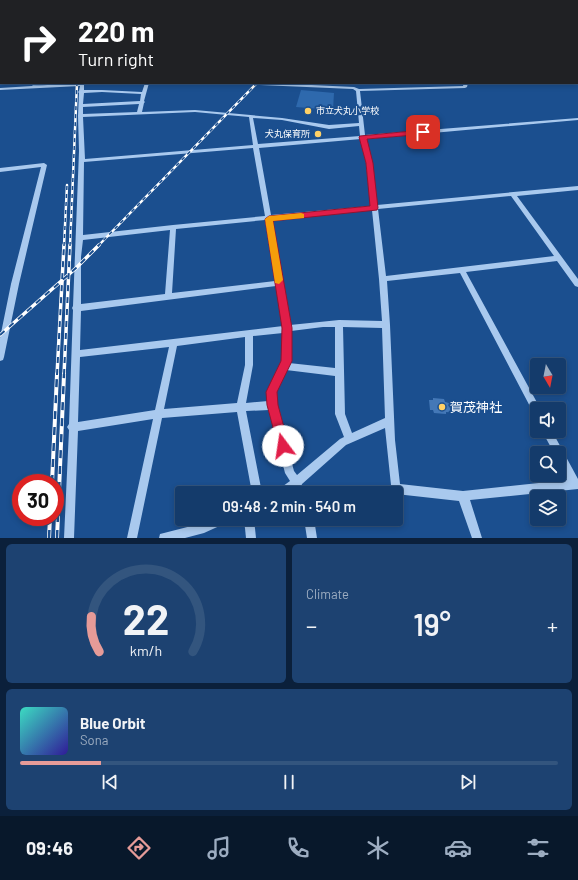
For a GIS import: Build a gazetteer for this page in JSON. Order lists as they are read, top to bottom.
{
  "places": ["市立犬丸小学校", "犬丸保育所", "賀茂神社"],
  "north": "bottom",
  "page": {
    "turn": ["220 m", "Turn right"],
    "limit": "30",
    "trip": "09:48 · 2 min · 540 m",
    "tile": "Climate",
    "heat": ["−", "19°", "+"],
    "song": ["Blue Orbit", "Sona"],
    "tabs": "09:46",
    "gauge": ["22", "km/h"]
  }
}
